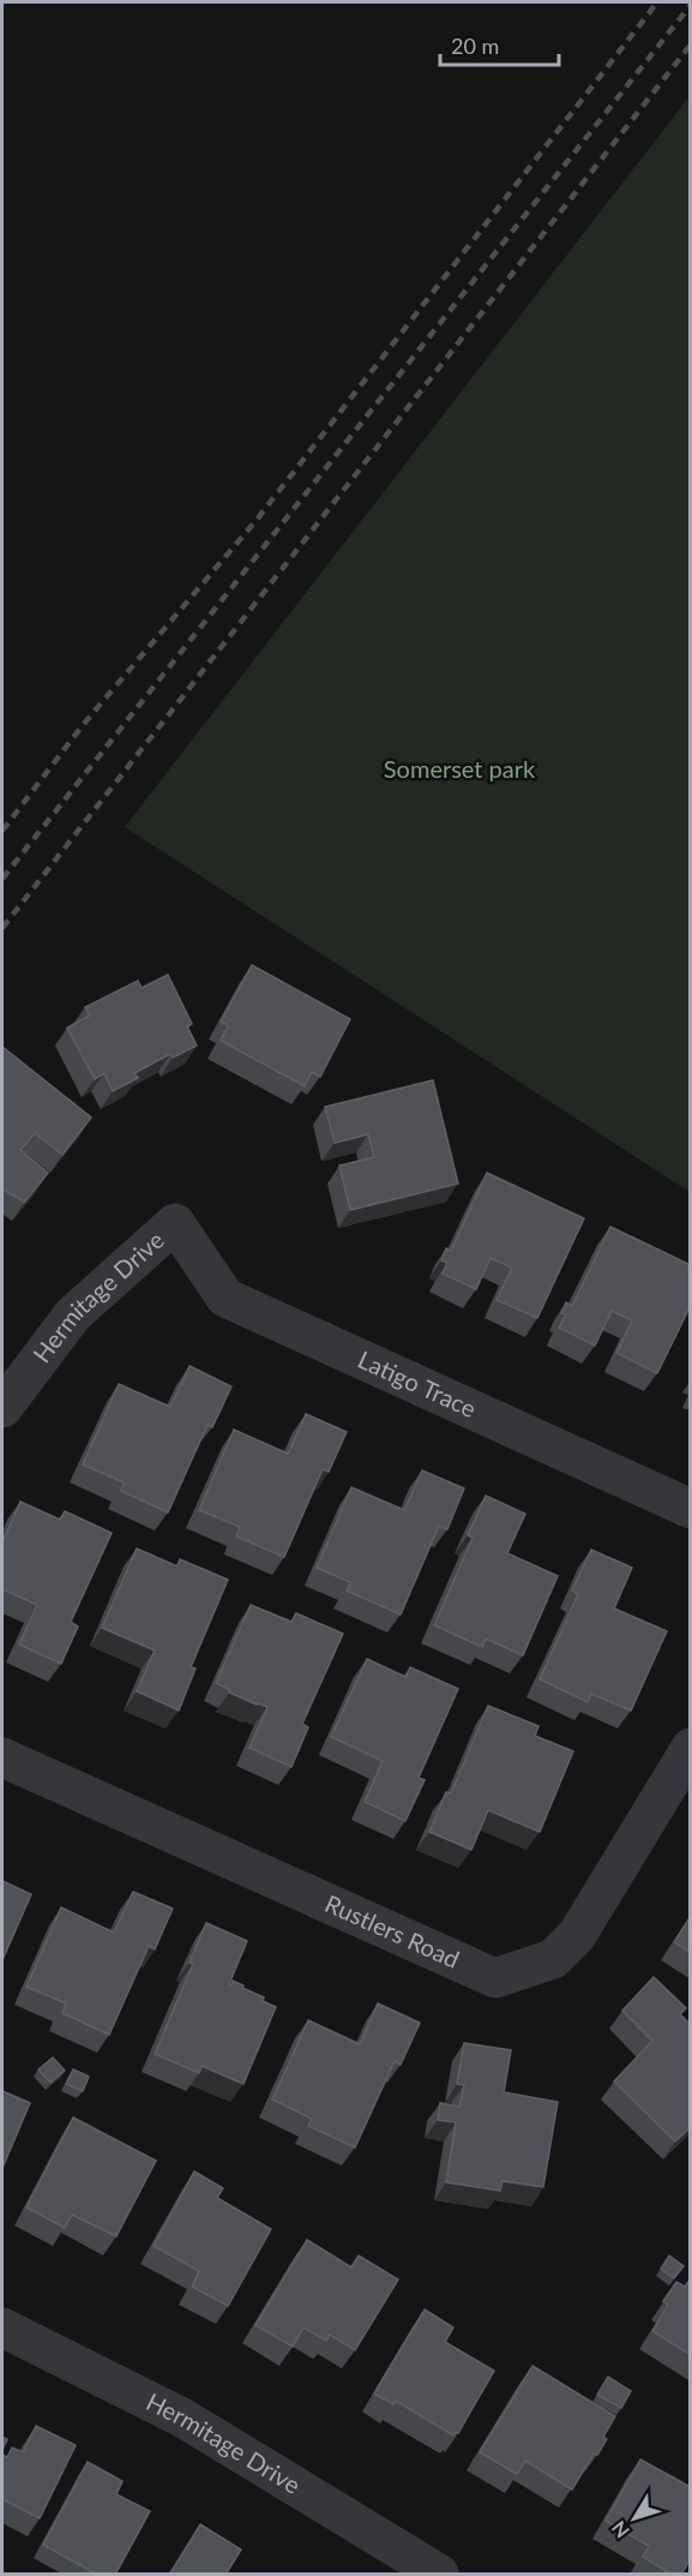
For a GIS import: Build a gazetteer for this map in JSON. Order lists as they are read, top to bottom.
{
  "streets": {
    "street": ["Hermitage Drive", "Latigo Trace", "Rustlers Road"]
  },
  "crossings": [
    ["Hermitage Drive", "Latigo Trace"]
  ],
  "parks": ["Somerset park"],
  "scale_bar": "20 m",
  "north": "bottom left"
}
